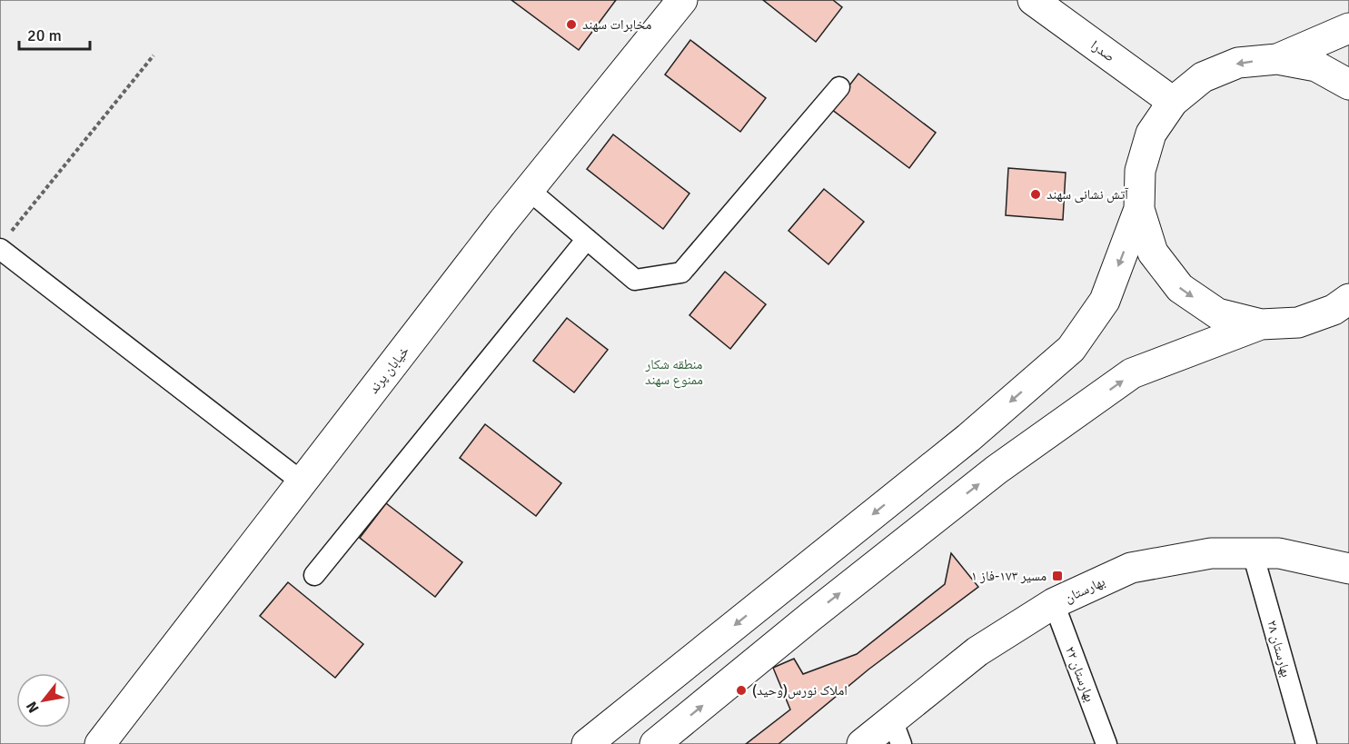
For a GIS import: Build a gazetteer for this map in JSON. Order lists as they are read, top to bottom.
{
  "streets": {
    "main road": ["صدرا", "خیابان پرند", "بهارستان"],
    "street": ["بهارستان ۲۸", "بهارستان ۲۲"]
  },
  "crossings": [
    ["بهارستان", "بهارستان ۲۸"],
    ["بهارستان", "بهارستان ۲۲"]
  ],
  "parks": ["منطقه شکار ممنوع سهند"],
  "places": {
    "other": ["مخابرات سهند", "آتش نشانی سهند", "املاک نورس(وحید)"],
    "transit": ["مسیر ۱۷۳-فاز ۱"]
  },
  "scale_bar": "20 m",
  "north": "bottom left"
}
